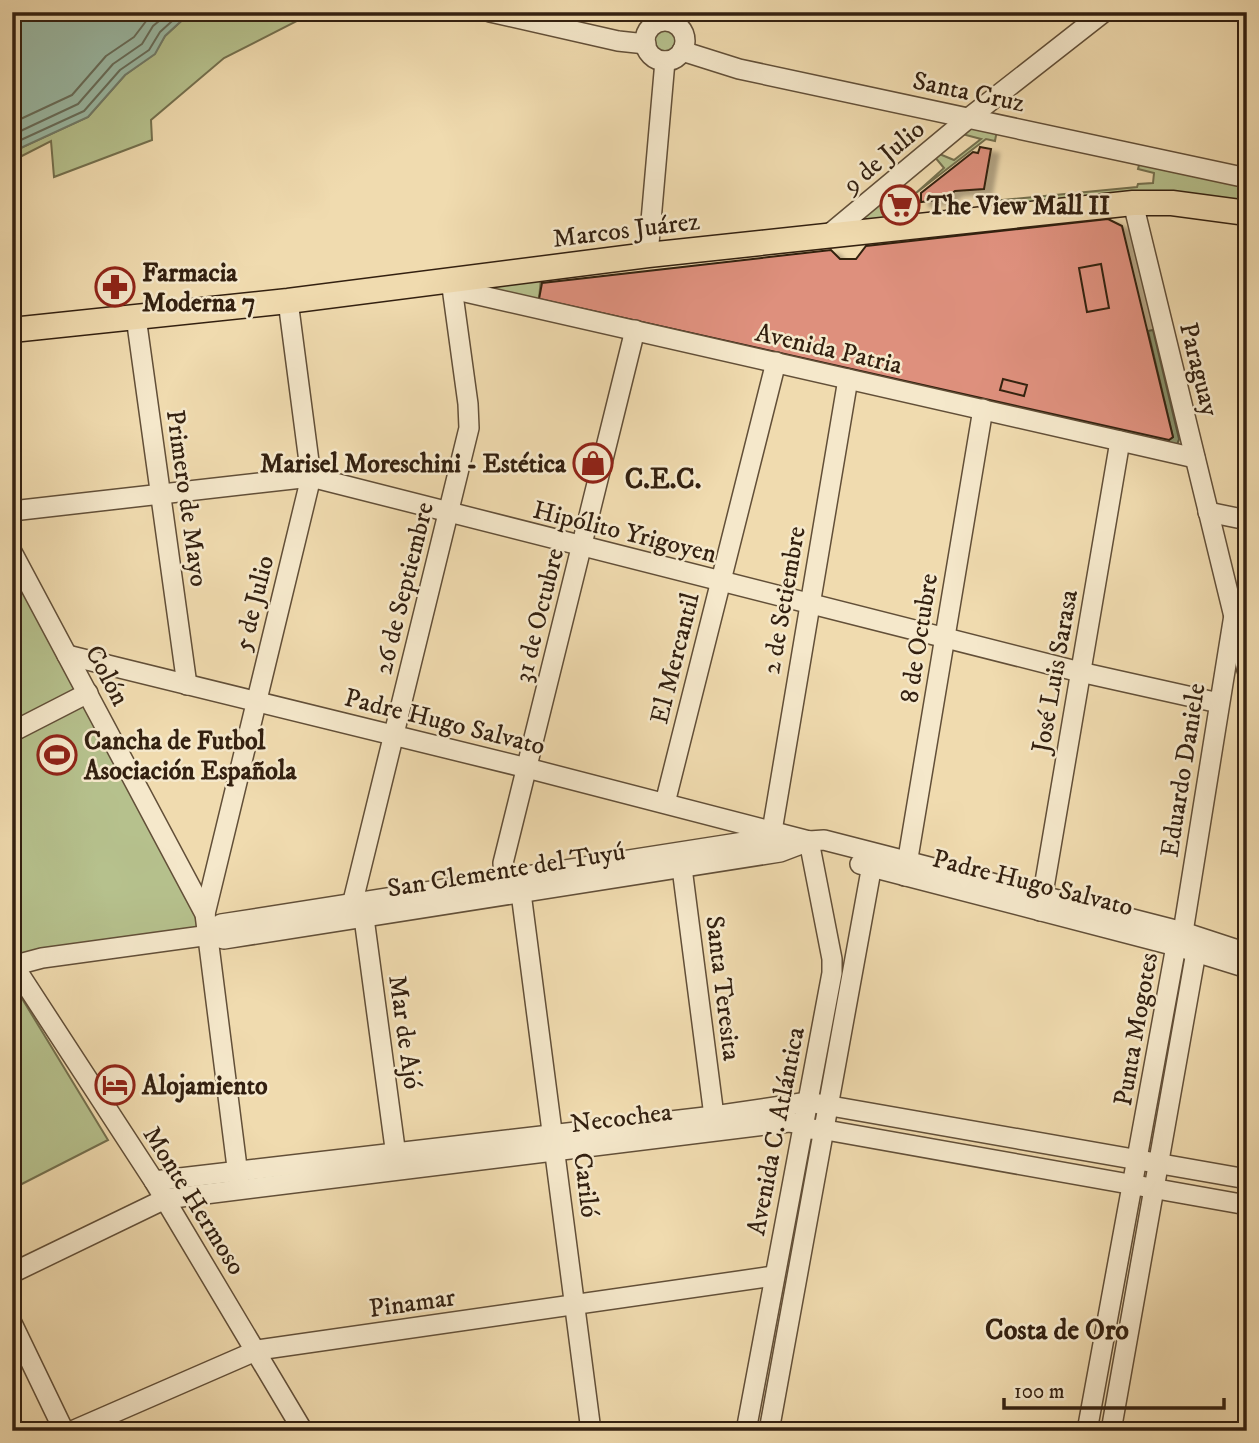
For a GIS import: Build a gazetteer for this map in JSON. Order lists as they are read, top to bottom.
{
  "streets": {
    "main road": ["Marcos Juárez"],
    "street": [
      "Santa Cruz",
      "9 de Julio",
      "Avenida Patria",
      "Paraguay",
      "Primero de Mayo",
      "Hipólito Yrigoyen",
      "26 de Septiembre",
      "2 de Setiembre",
      "5 de Julio",
      "31 de Octubre",
      "8 de Octubre",
      "El Mercantil",
      "José Luis Sarasa",
      "Colón",
      "Padre Hugo Salvato",
      "Eduardo Daniele",
      "San Clemente del Tuyú",
      "Santa Teresita",
      "Punta Mogotes",
      "Mar de Ajó",
      "Necochea",
      "Avenida C. Atlántica",
      "Cariló",
      "Monte Hermoso",
      "Pinamar"
    ]
  },
  "crossings": [
    ["Santa Cruz", "9 de Julio"],
    ["9 de Julio", "Marcos Juárez"],
    ["Marcos Juárez", "Avenida Patria"],
    ["Marcos Juárez", "Paraguay"],
    ["Marcos Juárez", "Primero de Mayo"],
    ["Marcos Juárez", "26 de Septiembre"],
    ["Marcos Juárez", "5 de Julio"],
    ["Avenida Patria", "Paraguay"],
    ["Avenida Patria", "26 de Septiembre"],
    ["Avenida Patria", "2 de Setiembre"],
    ["Avenida Patria", "31 de Octubre"],
    ["Avenida Patria", "8 de Octubre"],
    ["Avenida Patria", "El Mercantil"],
    ["Avenida Patria", "José Luis Sarasa"],
    ["Paraguay", "Eduardo Daniele"],
    ["Primero de Mayo", "Hipólito Yrigoyen"],
    ["Primero de Mayo", "Padre Hugo Salvato"],
    ["Hipólito Yrigoyen", "26 de Septiembre"],
    ["Hipólito Yrigoyen", "2 de Setiembre"],
    ["Hipólito Yrigoyen", "5 de Julio"],
    ["Hipólito Yrigoyen", "31 de Octubre"],
    ["Hipólito Yrigoyen", "8 de Octubre"],
    ["Hipólito Yrigoyen", "El Mercantil"],
    ["Hipólito Yrigoyen", "José Luis Sarasa"],
    ["Hipólito Yrigoyen", "Eduardo Daniele"],
    ["26 de Septiembre", "Padre Hugo Salvato"],
    ["26 de Septiembre", "San Clemente del Tuyú"],
    ["26 de Septiembre", "Mar de Ajó"],
    ["2 de Setiembre", "Padre Hugo Salvato"],
    ["2 de Setiembre", "San Clemente del Tuyú"],
    ["5 de Julio", "Colón"],
    ["5 de Julio", "Padre Hugo Salvato"],
    ["31 de Octubre", "Padre Hugo Salvato"],
    ["31 de Octubre", "San Clemente del Tuyú"],
    ["8 de Octubre", "Padre Hugo Salvato"],
    ["El Mercantil", "Padre Hugo Salvato"],
    ["José Luis Sarasa", "Padre Hugo Salvato"],
    ["Colón", "Padre Hugo Salvato"],
    ["Colón", "San Clemente del Tuyú"],
    ["Colón", "Necochea"],
    ["Padre Hugo Salvato", "Eduardo Daniele"],
    ["Padre Hugo Salvato", "San Clemente del Tuyú"],
    ["Padre Hugo Salvato", "Punta Mogotes"],
    ["Padre Hugo Salvato", "Avenida C. Atlántica"],
    ["Eduardo Daniele", "Punta Mogotes"],
    ["San Clemente del Tuyú", "Santa Teresita"],
    ["San Clemente del Tuyú", "Mar de Ajó"],
    ["San Clemente del Tuyú", "Avenida C. Atlántica"],
    ["San Clemente del Tuyú", "Cariló"],
    ["San Clemente del Tuyú", "Monte Hermoso"],
    ["Santa Teresita", "Necochea"],
    ["Punta Mogotes", "Necochea"],
    ["Mar de Ajó", "Necochea"],
    ["Necochea", "Avenida C. Atlántica"],
    ["Necochea", "Cariló"],
    ["Necochea", "Monte Hermoso"],
    ["Avenida C. Atlántica", "Pinamar"],
    ["Cariló", "Pinamar"],
    ["Monte Hermoso", "Pinamar"]
  ],
  "districts": ["C.E.C.", "Costa de Oro"],
  "places": {
    "supermarket": ["The View Mall II"],
    "pharmacy": ["Farmacia Moderna 7"],
    "shop": ["Marisel Moreschini - Estética"],
    "sports": ["Cancha de Futbol Asociación Española"],
    "hotel": ["Alojamiento"]
  },
  "scale_bar": "100 m"
}
